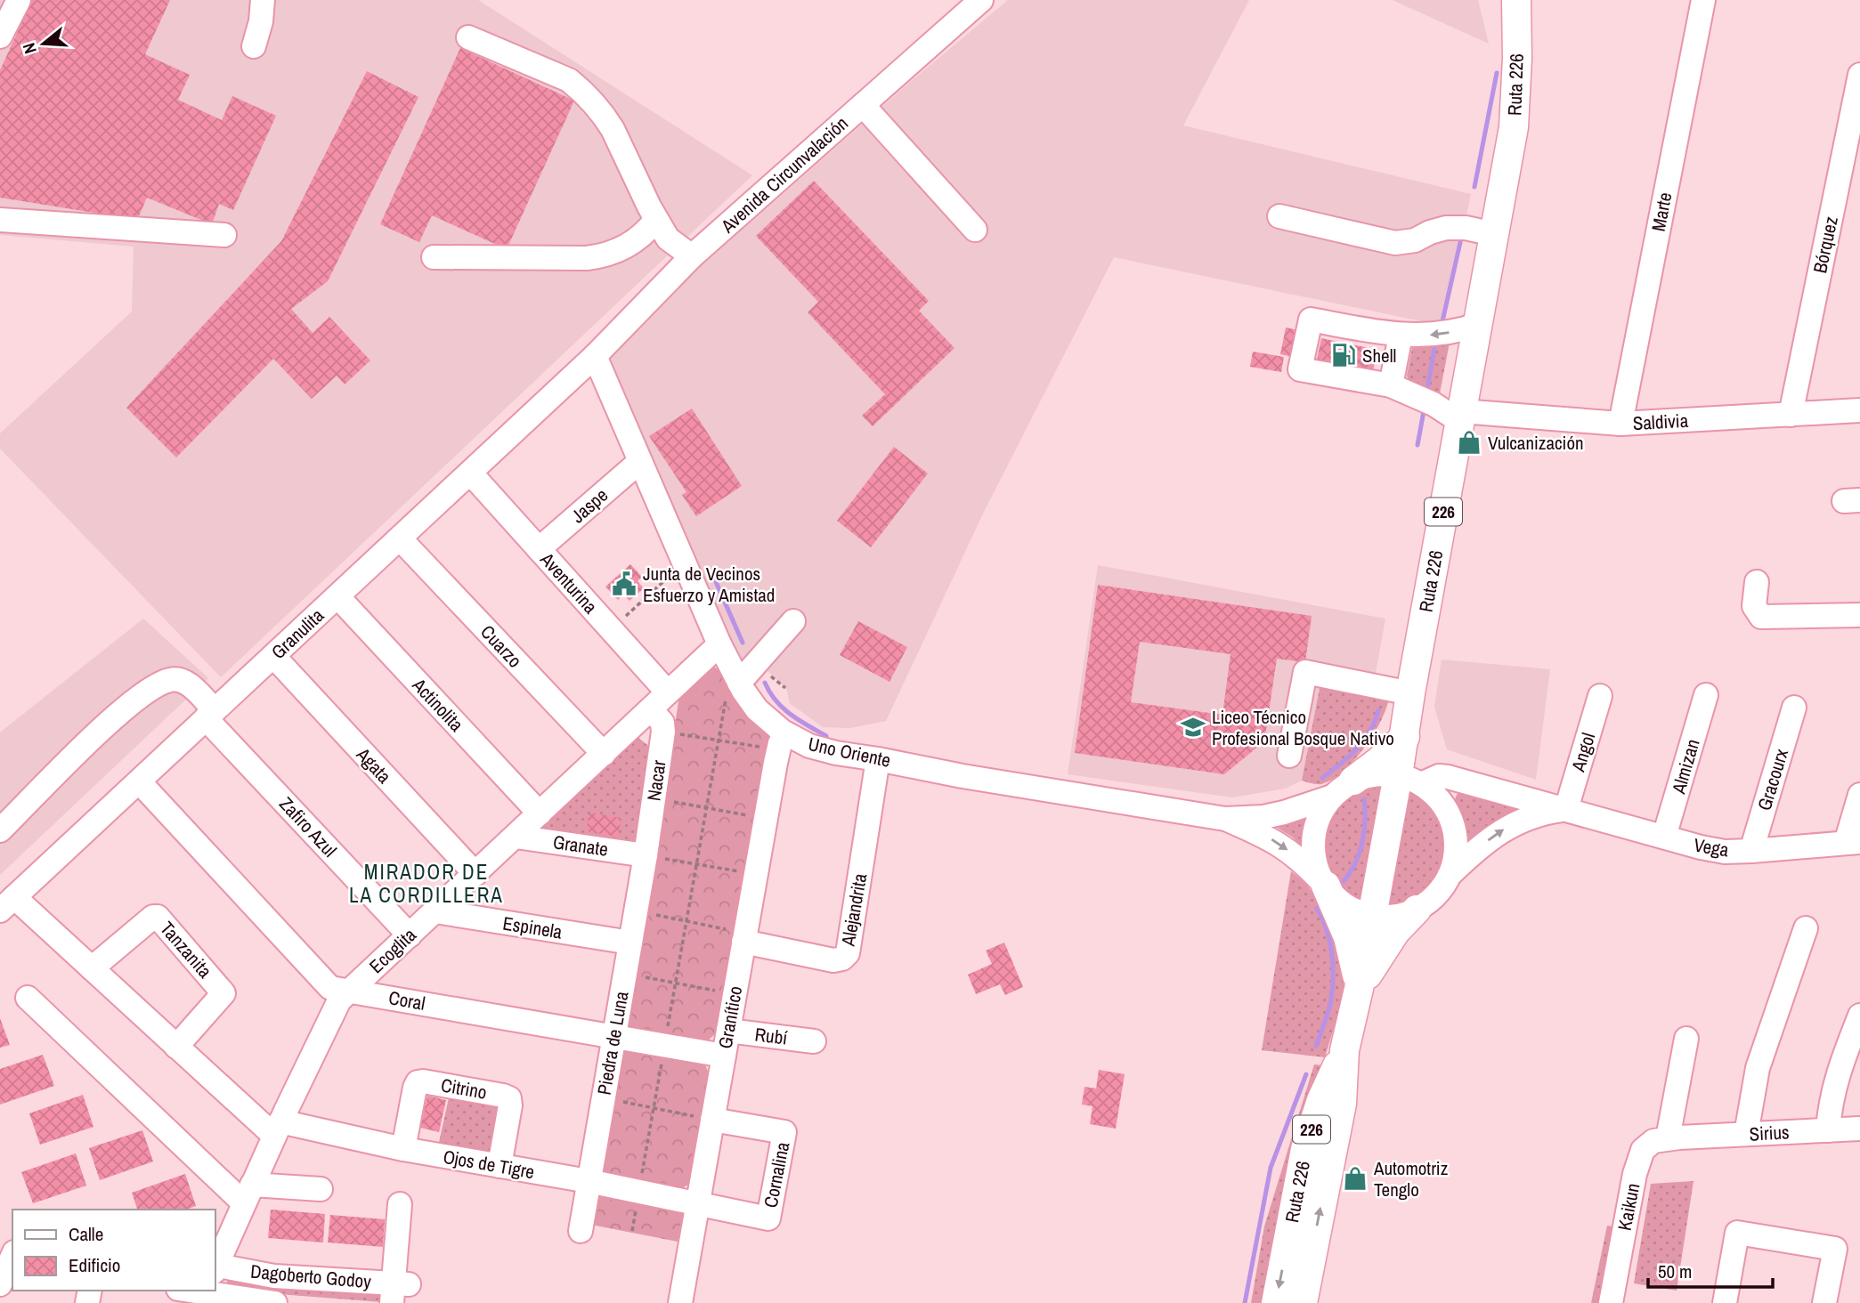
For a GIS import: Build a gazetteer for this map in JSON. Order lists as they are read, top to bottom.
{
  "streets": {
    "main road": ["Ruta 226", "226"],
    "street": [
      "Avenida Circunvalación",
      "Marte",
      "Bórquez",
      "Saldivia",
      "Jaspe",
      "Aventurina",
      "Granulita",
      "Cuarzo",
      "Actinolita",
      "Uno Oriente",
      "Angol",
      "Agata",
      "Almizan",
      "Gracourx",
      "Nacar",
      "Zafiro Azul",
      "Granate",
      "Vega",
      "Alejandrita",
      "Espinela",
      "Tanzanita",
      "Ecoglita",
      "Coral",
      "Granítico",
      "Rubí",
      "Piedra de Luna",
      "Citrino",
      "Sirius",
      "Ojos de Tigre",
      "Cornalina",
      "Kaikun",
      "Dagoberto Godoy"
    ]
  },
  "crossings": [
    ["Ruta 226", "Saldivia"],
    ["Ruta 226", "Uno Oriente"],
    ["Ruta 226", "Vega"],
    ["Avenida Circunvalación", "Granulita"],
    ["Avenida Circunvalación", "Uno Oriente"],
    ["Marte", "Saldivia"],
    ["Bórquez", "Saldivia"],
    ["Jaspe", "Aventurina"],
    ["Jaspe", "Uno Oriente"],
    ["Aventurina", "Granulita"],
    ["Aventurina", "Ecoglita"],
    ["Granulita", "Cuarzo"],
    ["Granulita", "Actinolita"],
    ["Granulita", "Uno Oriente"],
    ["Granulita", "Agata"],
    ["Granulita", "Zafiro Azul"],
    ["Granulita", "Coral"],
    ["Granulita", "Ojos de Tigre"],
    ["Cuarzo", "Ecoglita"],
    ["Actinolita", "Ecoglita"],
    ["Uno Oriente", "Vega"],
    ["Uno Oriente", "Alejandrita"],
    ["Uno Oriente", "Ecoglita"],
    ["Uno Oriente", "Granítico"],
    ["Angol", "Vega"],
    ["Agata", "Ecoglita"],
    ["Almizan", "Vega"],
    ["Gracourx", "Vega"],
    ["Nacar", "Granate"],
    ["Nacar", "Piedra de Luna"],
    ["Zafiro Azul", "Ecoglita"],
    ["Granate", "Ecoglita"],
    ["Granate", "Piedra de Luna"],
    ["Alejandrita", "Granítico"],
    ["Espinela", "Ecoglita"],
    ["Espinela", "Piedra de Luna"],
    ["Tanzanita", "Ojos de Tigre"],
    ["Ecoglita", "Coral"],
    ["Ecoglita", "Ojos de Tigre"],
    ["Coral", "Granítico"],
    ["Coral", "Piedra de Luna"],
    ["Granítico", "Rubí"],
    ["Granítico", "Ojos de Tigre"],
    ["Granítico", "Cornalina"],
    ["Piedra de Luna", "Ojos de Tigre"],
    ["Citrino", "Ojos de Tigre"],
    ["Sirius", "Kaikun"],
    ["Ojos de Tigre", "Cornalina"]
  ],
  "districts": ["MIRADOR DE LA CORDILLERA"],
  "places": {
    "fuel station": ["Shell"],
    "shop": ["Vulcanización", "Automotriz Tenglo"],
    "public building": ["Junta de Vecinos Esfuerzo y Amistad"],
    "school or university": ["Liceo Técnico Profesional Bosque Nativo"]
  },
  "legend": ["Calle", "Edificio"],
  "scale_bar": "50 m",
  "north": "left"
}
